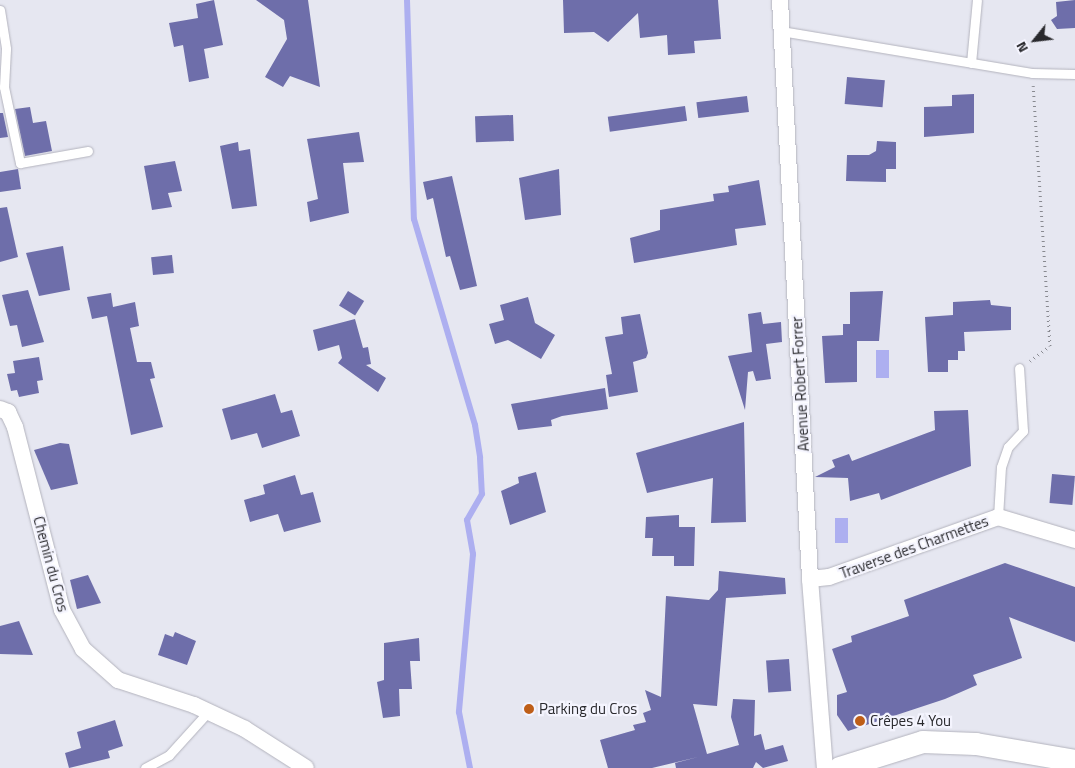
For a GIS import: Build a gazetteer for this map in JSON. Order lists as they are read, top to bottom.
{
  "streets": {
    "street": ["Avenue Robert Forrer", "Traverse des Charmettes", "Chemin du Cros"]
  },
  "crossings": [
    ["Avenue Robert Forrer", "Traverse des Charmettes"]
  ],
  "places": ["Parking du Cros", "Crêpes 4 You"],
  "north": "bottom left"
}
